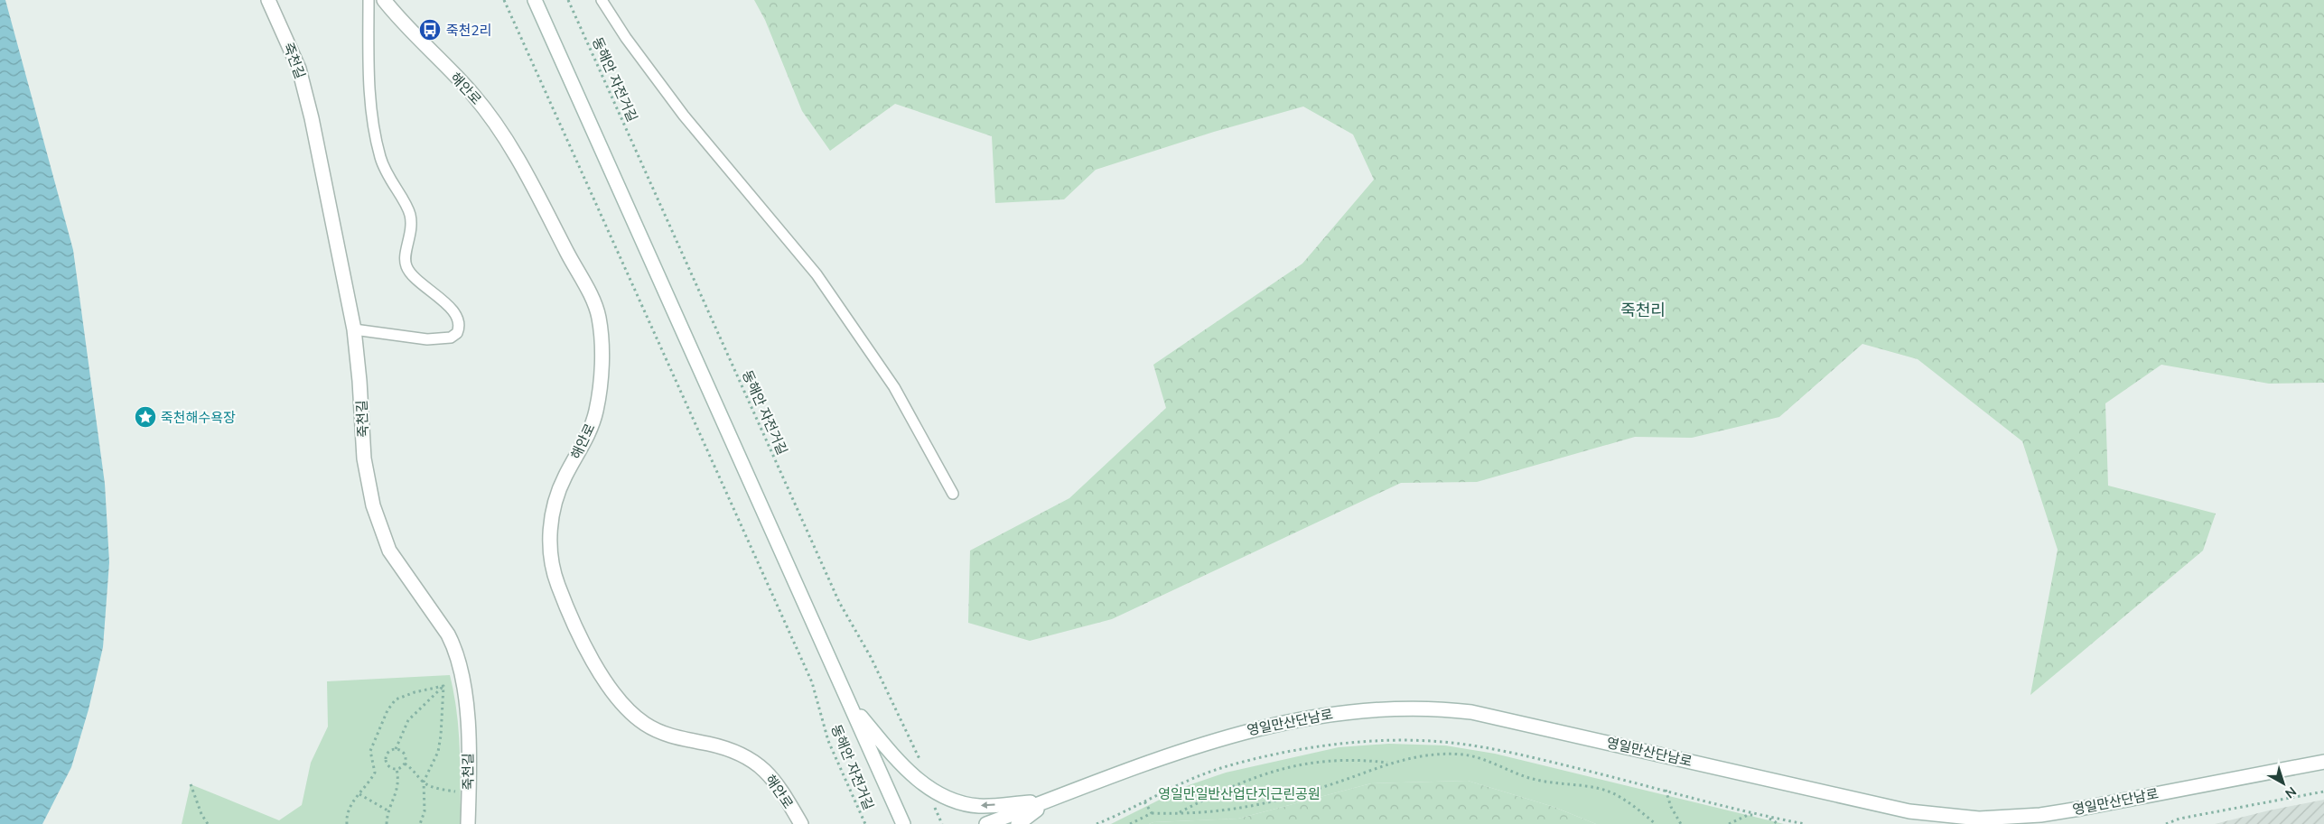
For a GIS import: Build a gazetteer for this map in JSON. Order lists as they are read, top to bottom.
{
  "streets": {
    "street": ["죽천길", "해안로", "영일만산단남로"],
    "path": ["동해안 자전거길"]
  },
  "districts": ["죽천리"],
  "parks": ["영일만일반산업단지근린공원"],
  "places": {
    "bus stop": ["죽천2리"],
    "place": ["죽천해수욕장"]
  },
  "north": "bottom right"
}
